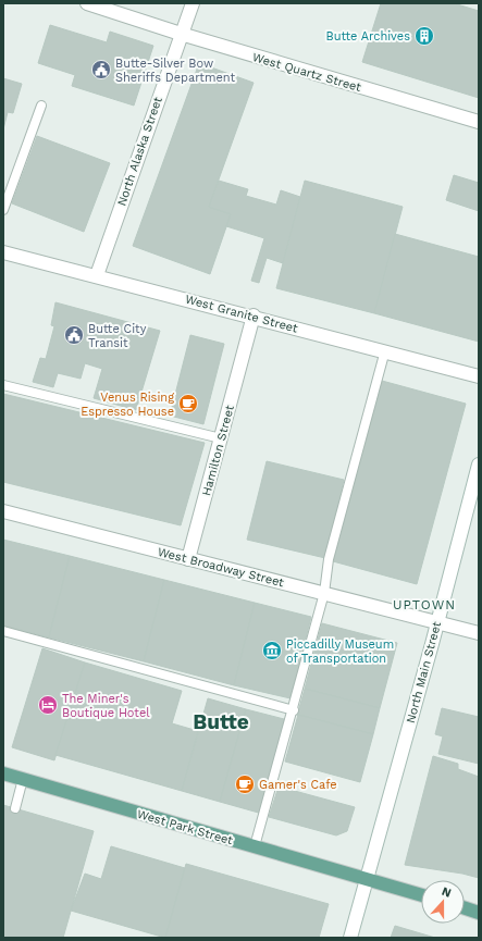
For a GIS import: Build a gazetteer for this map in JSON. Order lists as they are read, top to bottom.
{
  "streets": {
    "main road": ["West Park Street"],
    "street": [
      "West Quartz Street",
      "North Alaska Street",
      "West Granite Street",
      "Hamilton Street",
      "West Broadway Street",
      "North Main Street"
    ]
  },
  "crossings": [
    ["West Quartz Street", "North Alaska Street"],
    ["North Alaska Street", "West Granite Street"],
    ["West Granite Street", "Hamilton Street"],
    ["Hamilton Street", "West Broadway Street"],
    ["West Broadway Street", "North Main Street"],
    ["North Main Street", "West Park Street"]
  ],
  "districts": ["UPTOWN", "Butte"],
  "places": {
    "building": ["Butte Archives"],
    "public building": ["Butte-Silver Bow Sheriffs Department", "Butte City Transit"],
    "cafe": ["Venus Rising Espresso House", "Gamer's Cafe"],
    "museum": ["Piccadilly Museum of Transportation"],
    "hotel": ["The Miner's Boutique Hotel"]
  },
  "north": "top"
}
